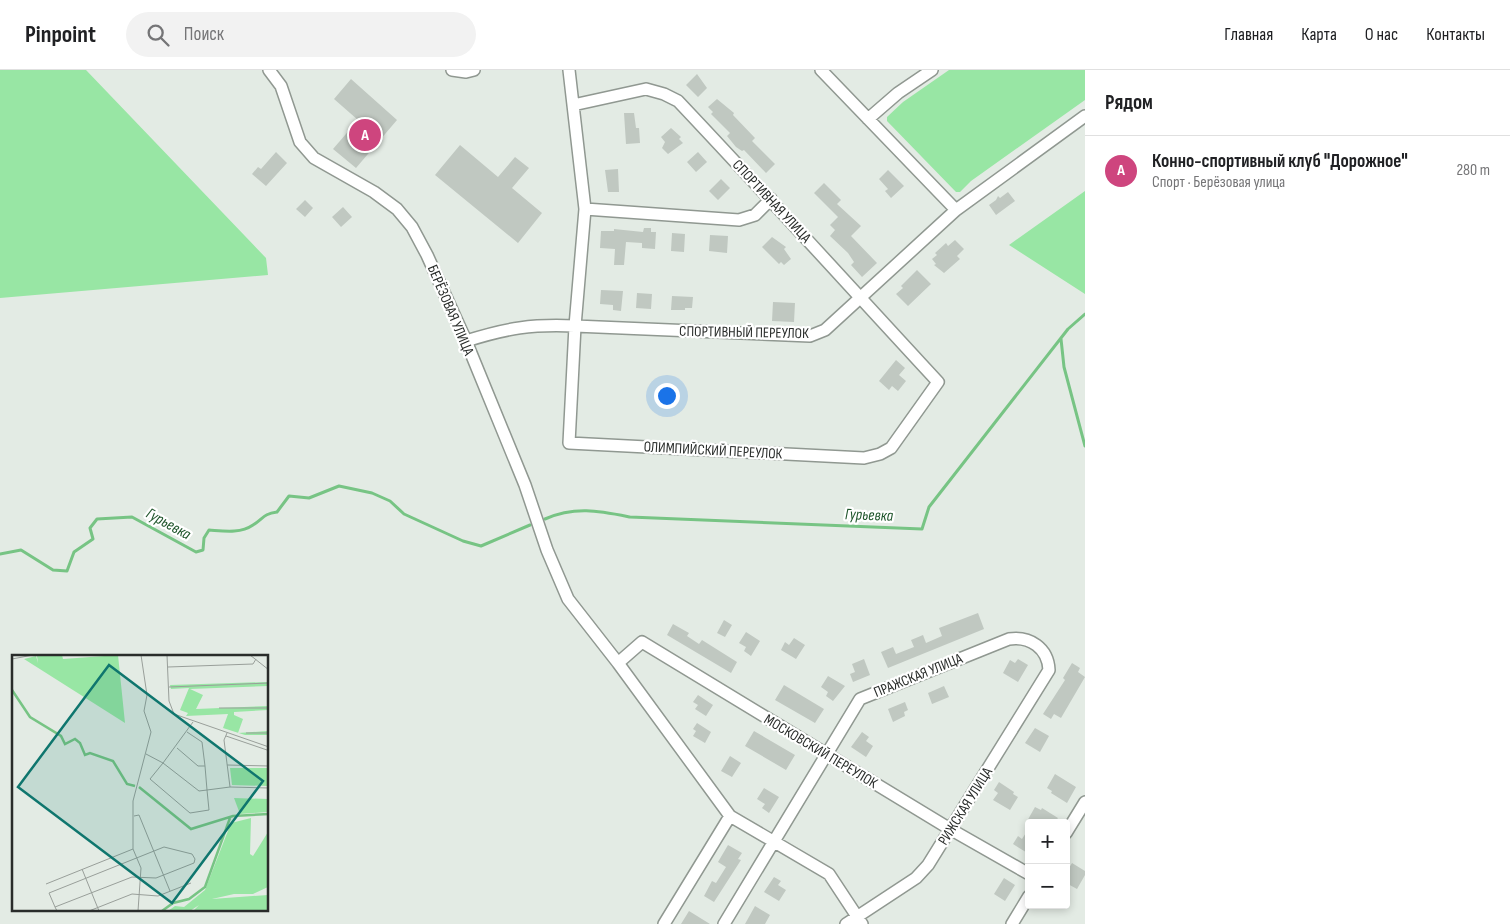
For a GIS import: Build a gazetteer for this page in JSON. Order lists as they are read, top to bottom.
{
  "streets": {
    "street": [
      "СПОРТИВНАЯ УЛИЦА",
      "БЕРЁЗОВАЯ УЛИЦА",
      "СПОРТИВНЫЙ ПЕРЕУЛОК",
      "ОЛИМПИЙСКИЙ ПЕРЕУЛОК",
      "ПРАЖСКАЯ УЛИЦА",
      "МОСКОВСКИЙ ПЕРЕУЛОК",
      "РИЖСКАЯ УЛИЦА"
    ]
  },
  "crossings": [
    ["СПОРТИВНАЯ УЛИЦА", "СПОРТИВНЫЙ ПЕРЕУЛОК"],
    ["СПОРТИВНАЯ УЛИЦА", "ОЛИМПИЙСКИЙ ПЕРЕУЛОК"],
    ["БЕРЁЗОВАЯ УЛИЦА", "СПОРТИВНЫЙ ПЕРЕУЛОК"],
    ["БЕРЁЗОВАЯ УЛИЦА", "МОСКОВСКИЙ ПЕРЕУЛОК"],
    ["СПОРТИВНЫЙ ПЕРЕУЛОК", "ОЛИМПИЙСКИЙ ПЕРЕУЛОК"],
    ["ПРАЖСКАЯ УЛИЦА", "МОСКОВСКИЙ ПЕРЕУЛОК"],
    ["ПРАЖСКАЯ УЛИЦА", "РИЖСКАЯ УЛИЦА"],
    ["МОСКОВСКИЙ ПЕРЕУЛОК", "РИЖСКАЯ УЛИЦА"]
  ],
  "water": ["Гурьевка"],
  "page": {
    "header": "Pinpoint",
    "search": "Поиск",
    "nav": [
      "Главная",
      "Карта",
      "О нас",
      "Контакты"
    ],
    "heading": "Рядом",
    "pins": "A",
    "list": [
      {
        "mark": "A",
        "name": "Конно-спортивный клуб \"Дорожное\"",
        "note": "Спорт · Берёзовая улица",
        "value": "280 m"
      }
    ],
    "map_buttons": ["+", "−"]
  }
}
